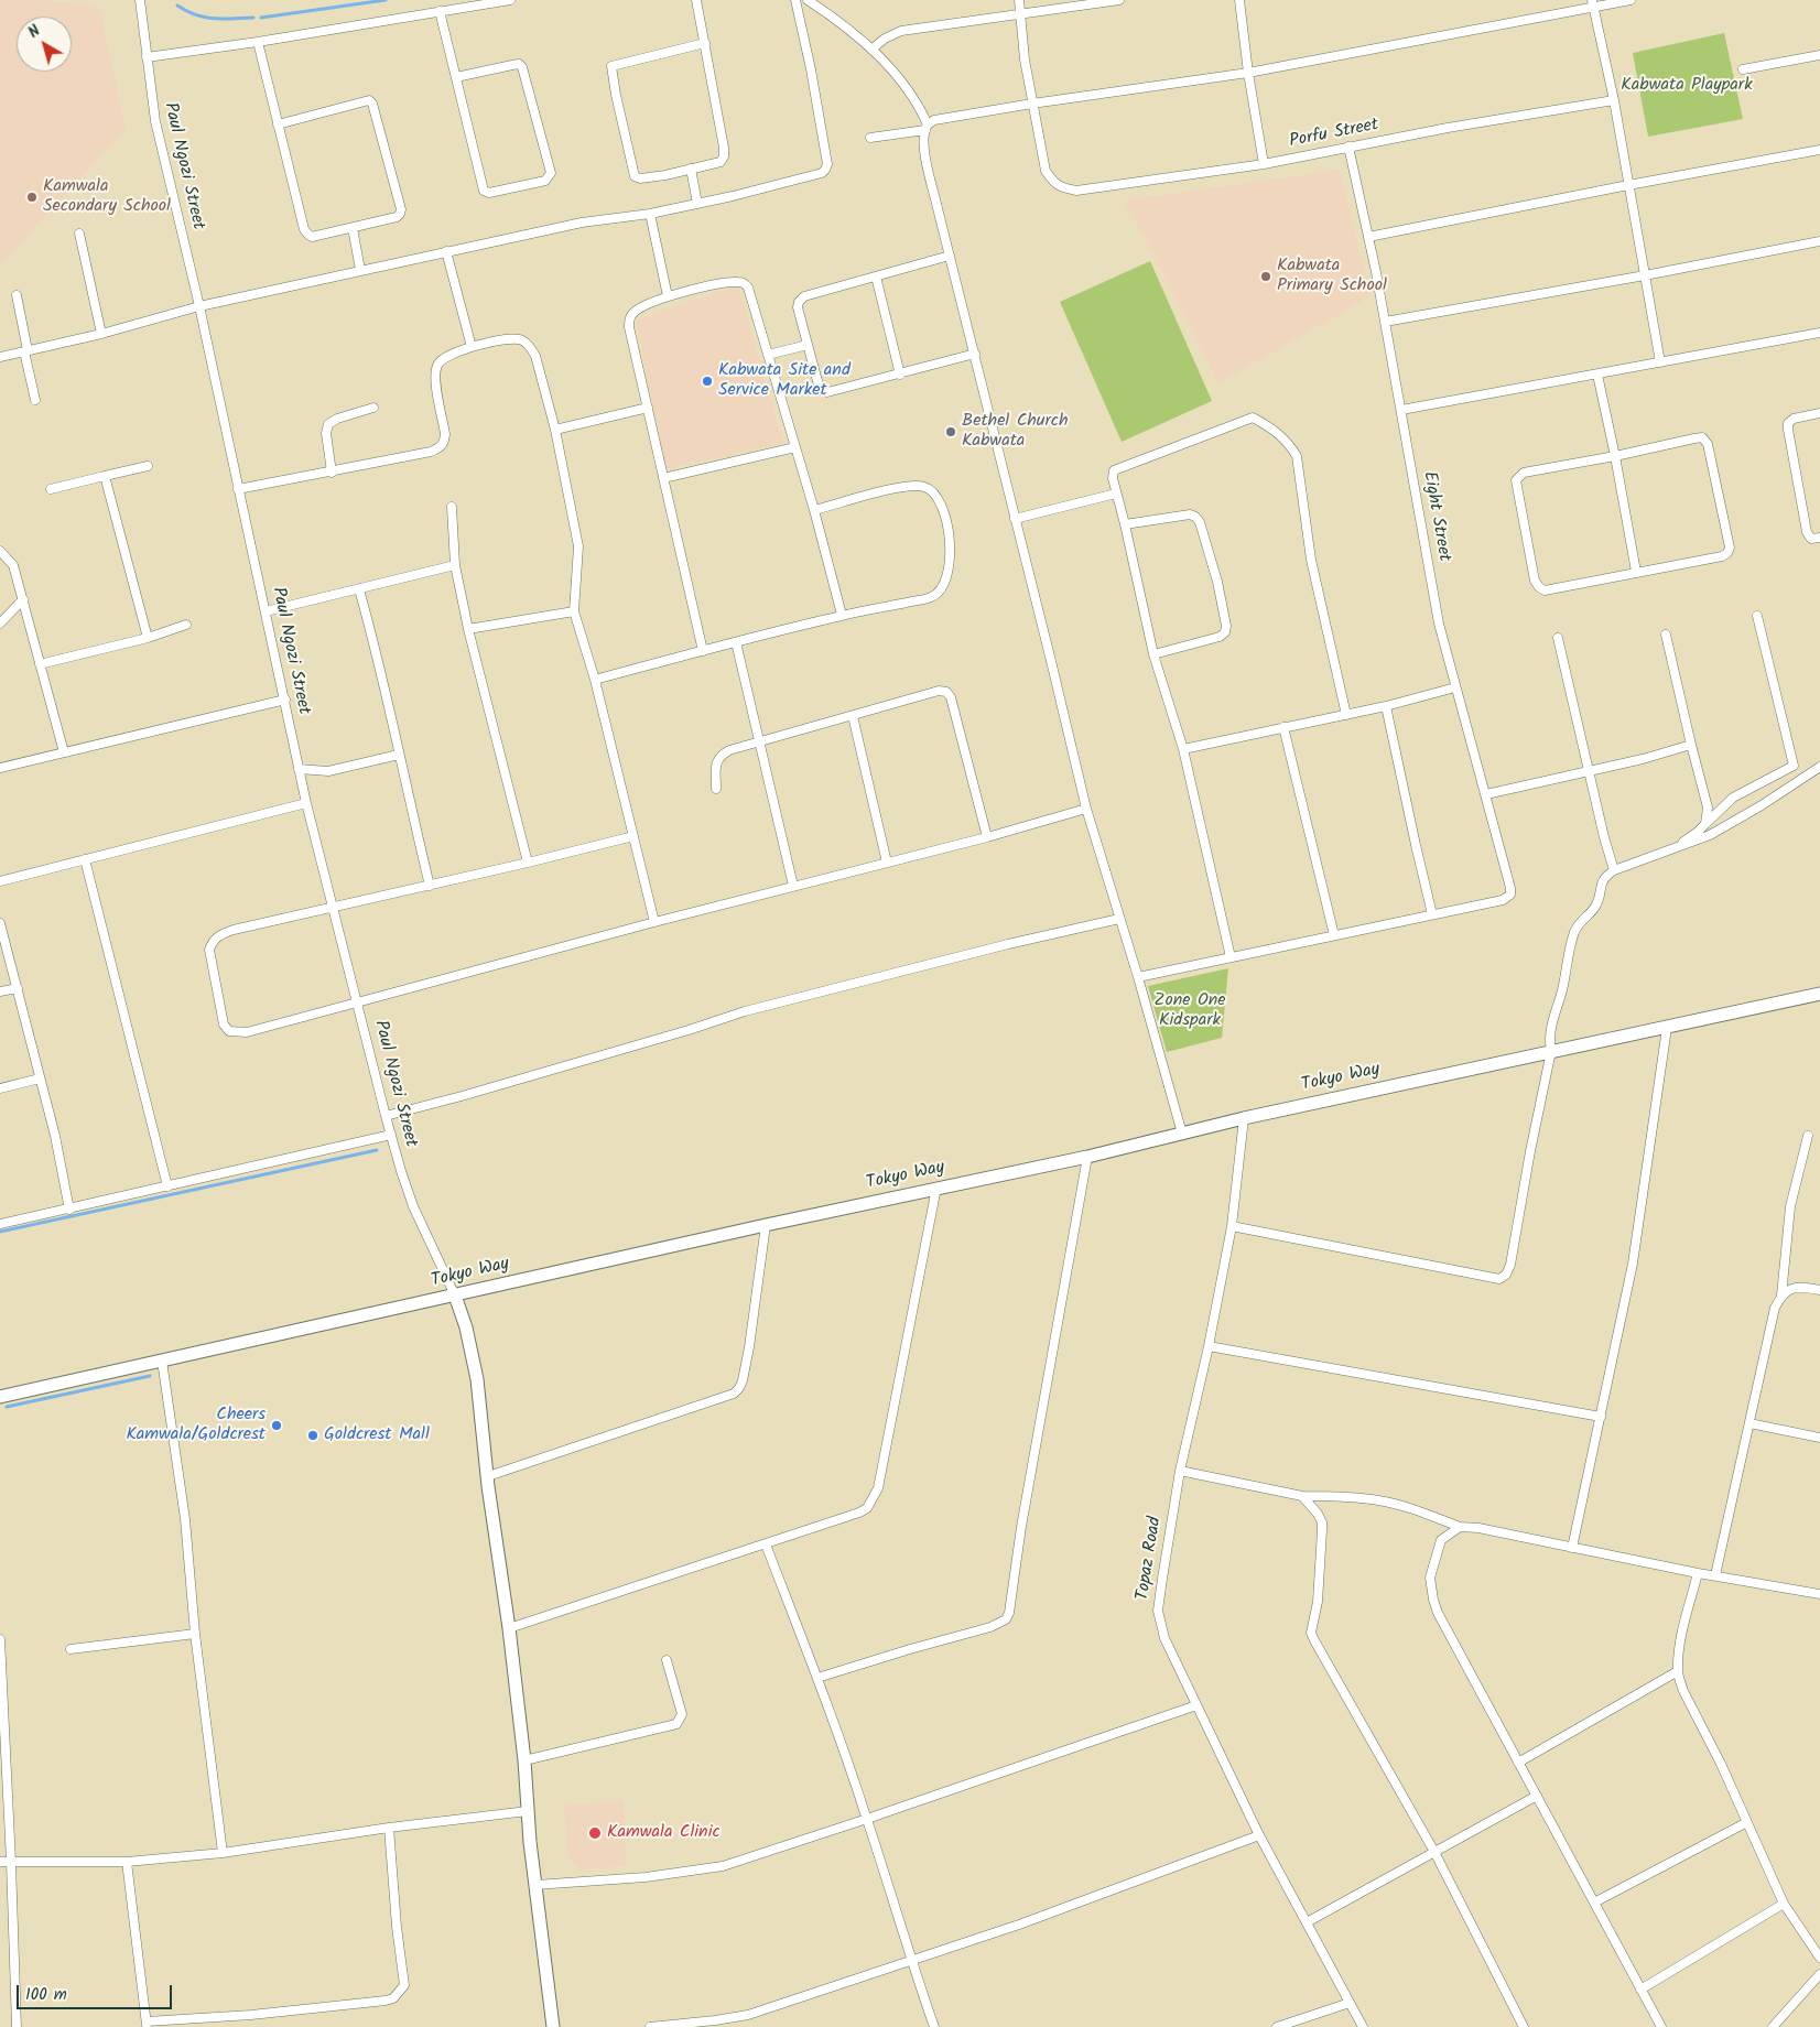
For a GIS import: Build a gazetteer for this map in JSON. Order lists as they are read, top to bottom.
{
  "streets": {
    "main road": ["Tokyo Way"],
    "street": [
      "Porfu Street",
      "Paul Ngozi Street",
      "Eight Street",
      "Topaz Road"
    ]
  },
  "crossings": [
    ["Porfu Street", "Eight Street"],
    ["Paul Ngozi Street", "Tokyo Way"],
    ["Tokyo Way", "Topaz Road"]
  ],
  "parks": ["Kabwata Playpark", "Zone One Kidspark"],
  "places": [
    "Kamwala Secondary School",
    "Kabwata Primary School",
    "Kabwata Site and Service Market",
    "Bethel Church Kabwata",
    "Cheers Kamwala/Goldcrest",
    "Goldcrest Mall",
    "Kamwala Clinic"
  ],
  "scale_bar": "100 m",
  "north": "top left"
}
